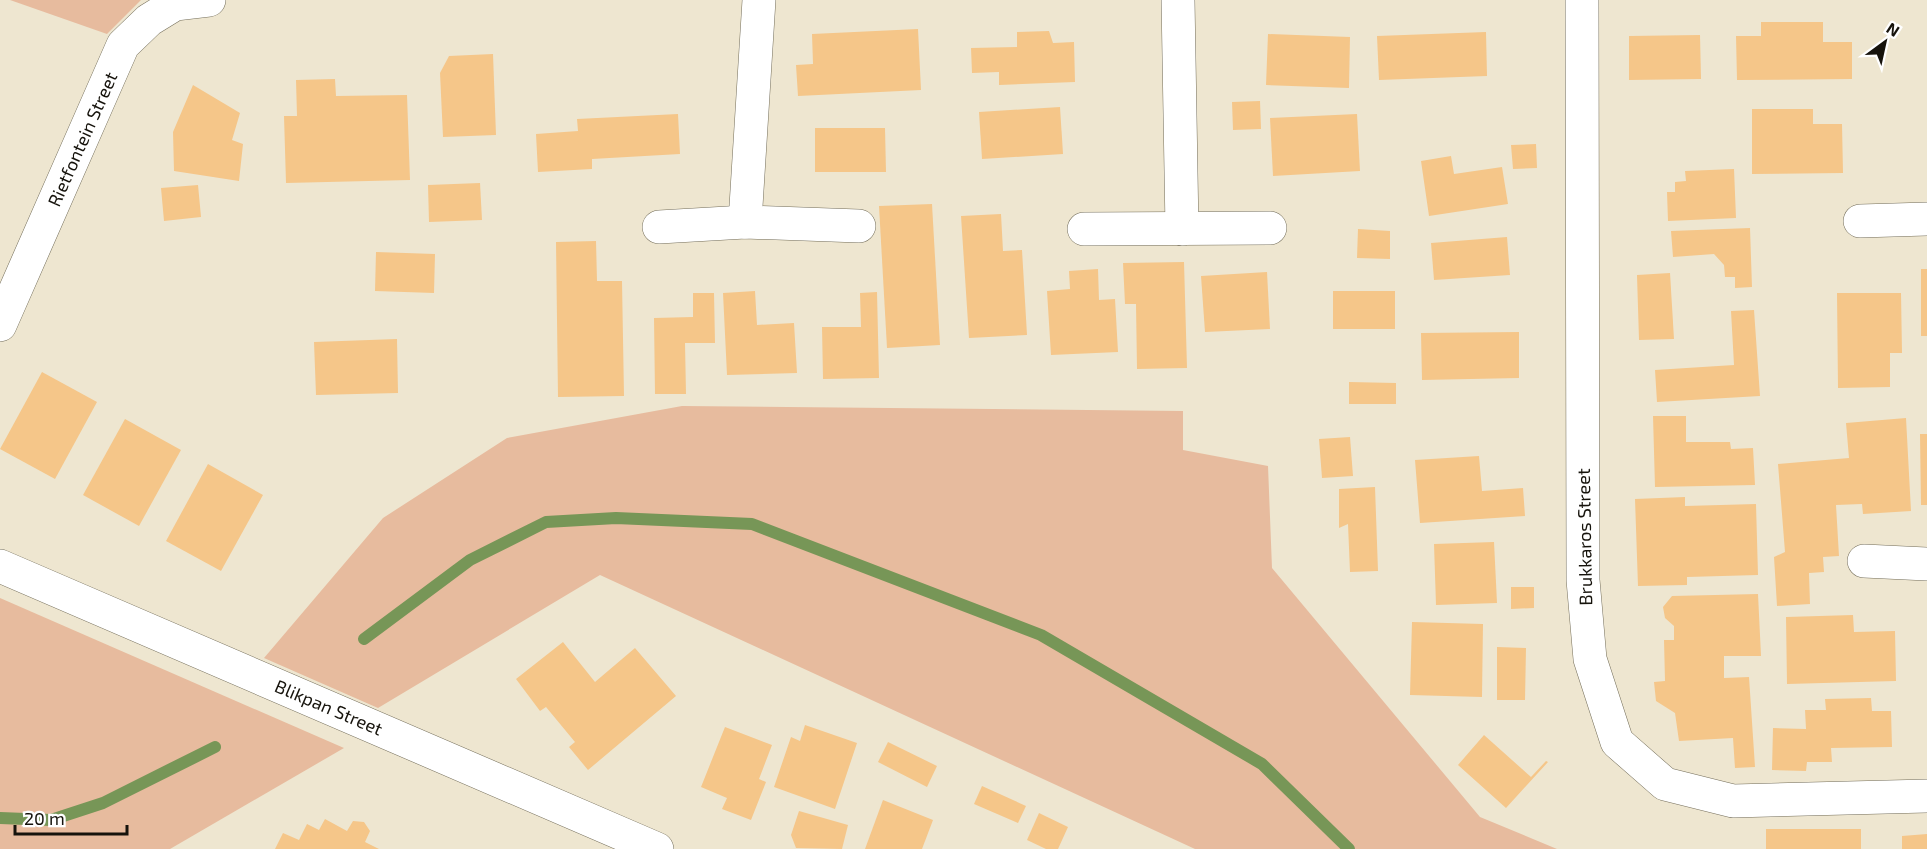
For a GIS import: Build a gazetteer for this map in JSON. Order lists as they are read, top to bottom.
{
  "streets": {
    "street": ["Rietfontein Street", "Brukkaros Street", "Blikpan Street"]
  },
  "scale_bar": "20 m",
  "north": "top right"
}
